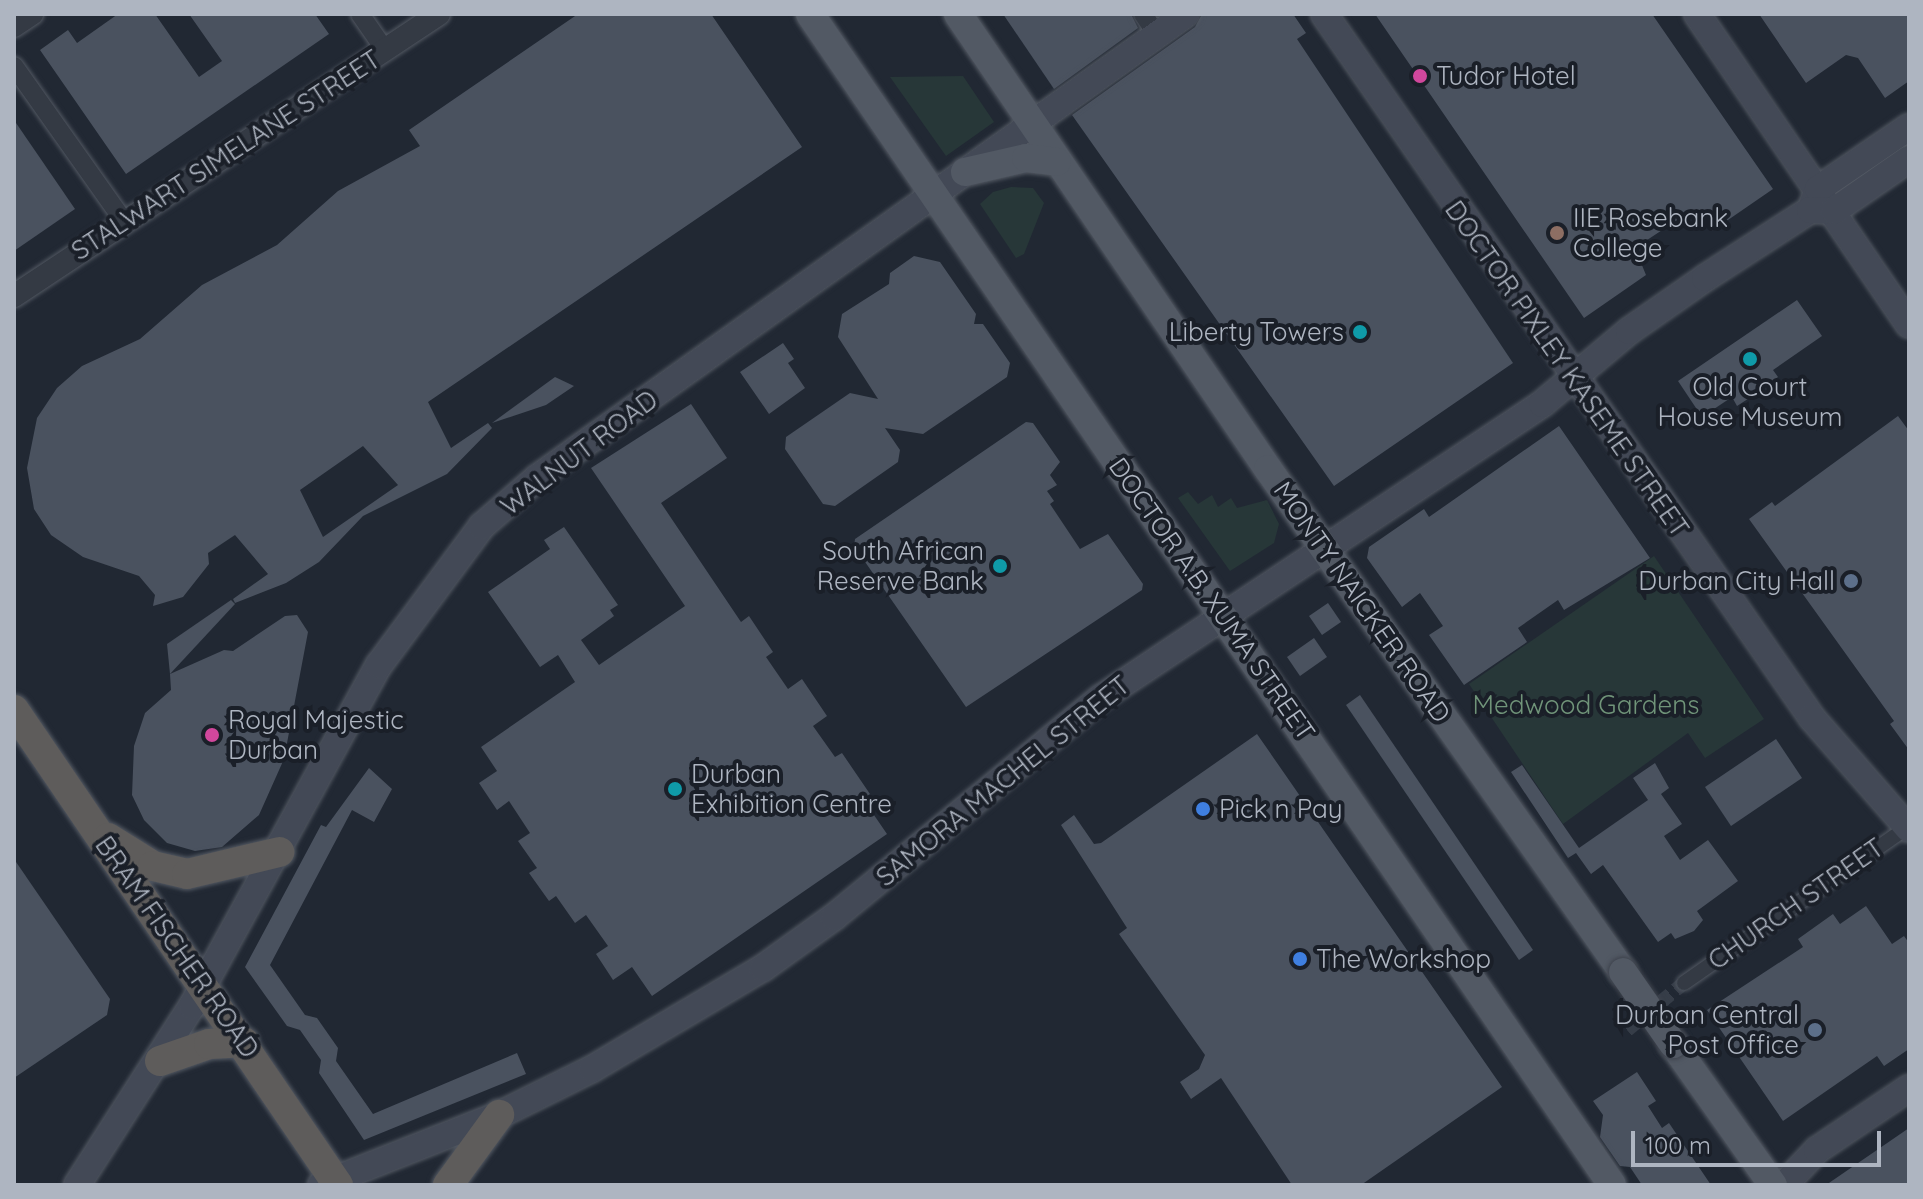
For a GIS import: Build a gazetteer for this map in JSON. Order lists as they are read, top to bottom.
{
  "streets": {
    "highway": ["BRAM FISCHER ROAD"],
    "main road": [
      "DOCTOR PIXLEY KASEME STREET",
      "WALNUT ROAD",
      "DOCTOR A.B. XUMA STREET",
      "MONTY NAICKER ROAD",
      "SAMORA MACHEL STREET"
    ],
    "street": ["STALWART SIMELANE STREET", "CHURCH STREET"]
  },
  "crossings": [
    ["DOCTOR PIXLEY KASEME STREET", "SAMORA MACHEL STREET"],
    ["DOCTOR PIXLEY KASEME STREET", "CHURCH STREET"],
    ["WALNUT ROAD", "DOCTOR A.B. XUMA STREET"],
    ["WALNUT ROAD", "MONTY NAICKER ROAD"],
    ["WALNUT ROAD", "BRAM FISCHER ROAD"],
    ["DOCTOR A.B. XUMA STREET", "SAMORA MACHEL STREET"],
    ["MONTY NAICKER ROAD", "SAMORA MACHEL STREET"],
    ["SAMORA MACHEL STREET", "BRAM FISCHER ROAD"]
  ],
  "parks": ["Medwood Gardens"],
  "places": [
    "Tudor Hotel",
    "IIE Rosebank College",
    "Liberty Towers",
    "Old Court House Museum",
    "South African Reserve Bank",
    "Durban City Hall",
    "Royal Majestic Durban",
    "Durban Exhibition Centre",
    "Pick n Pay",
    "The Workshop",
    "Durban Central Post Office"
  ],
  "scale_bar": "100 m"
}
